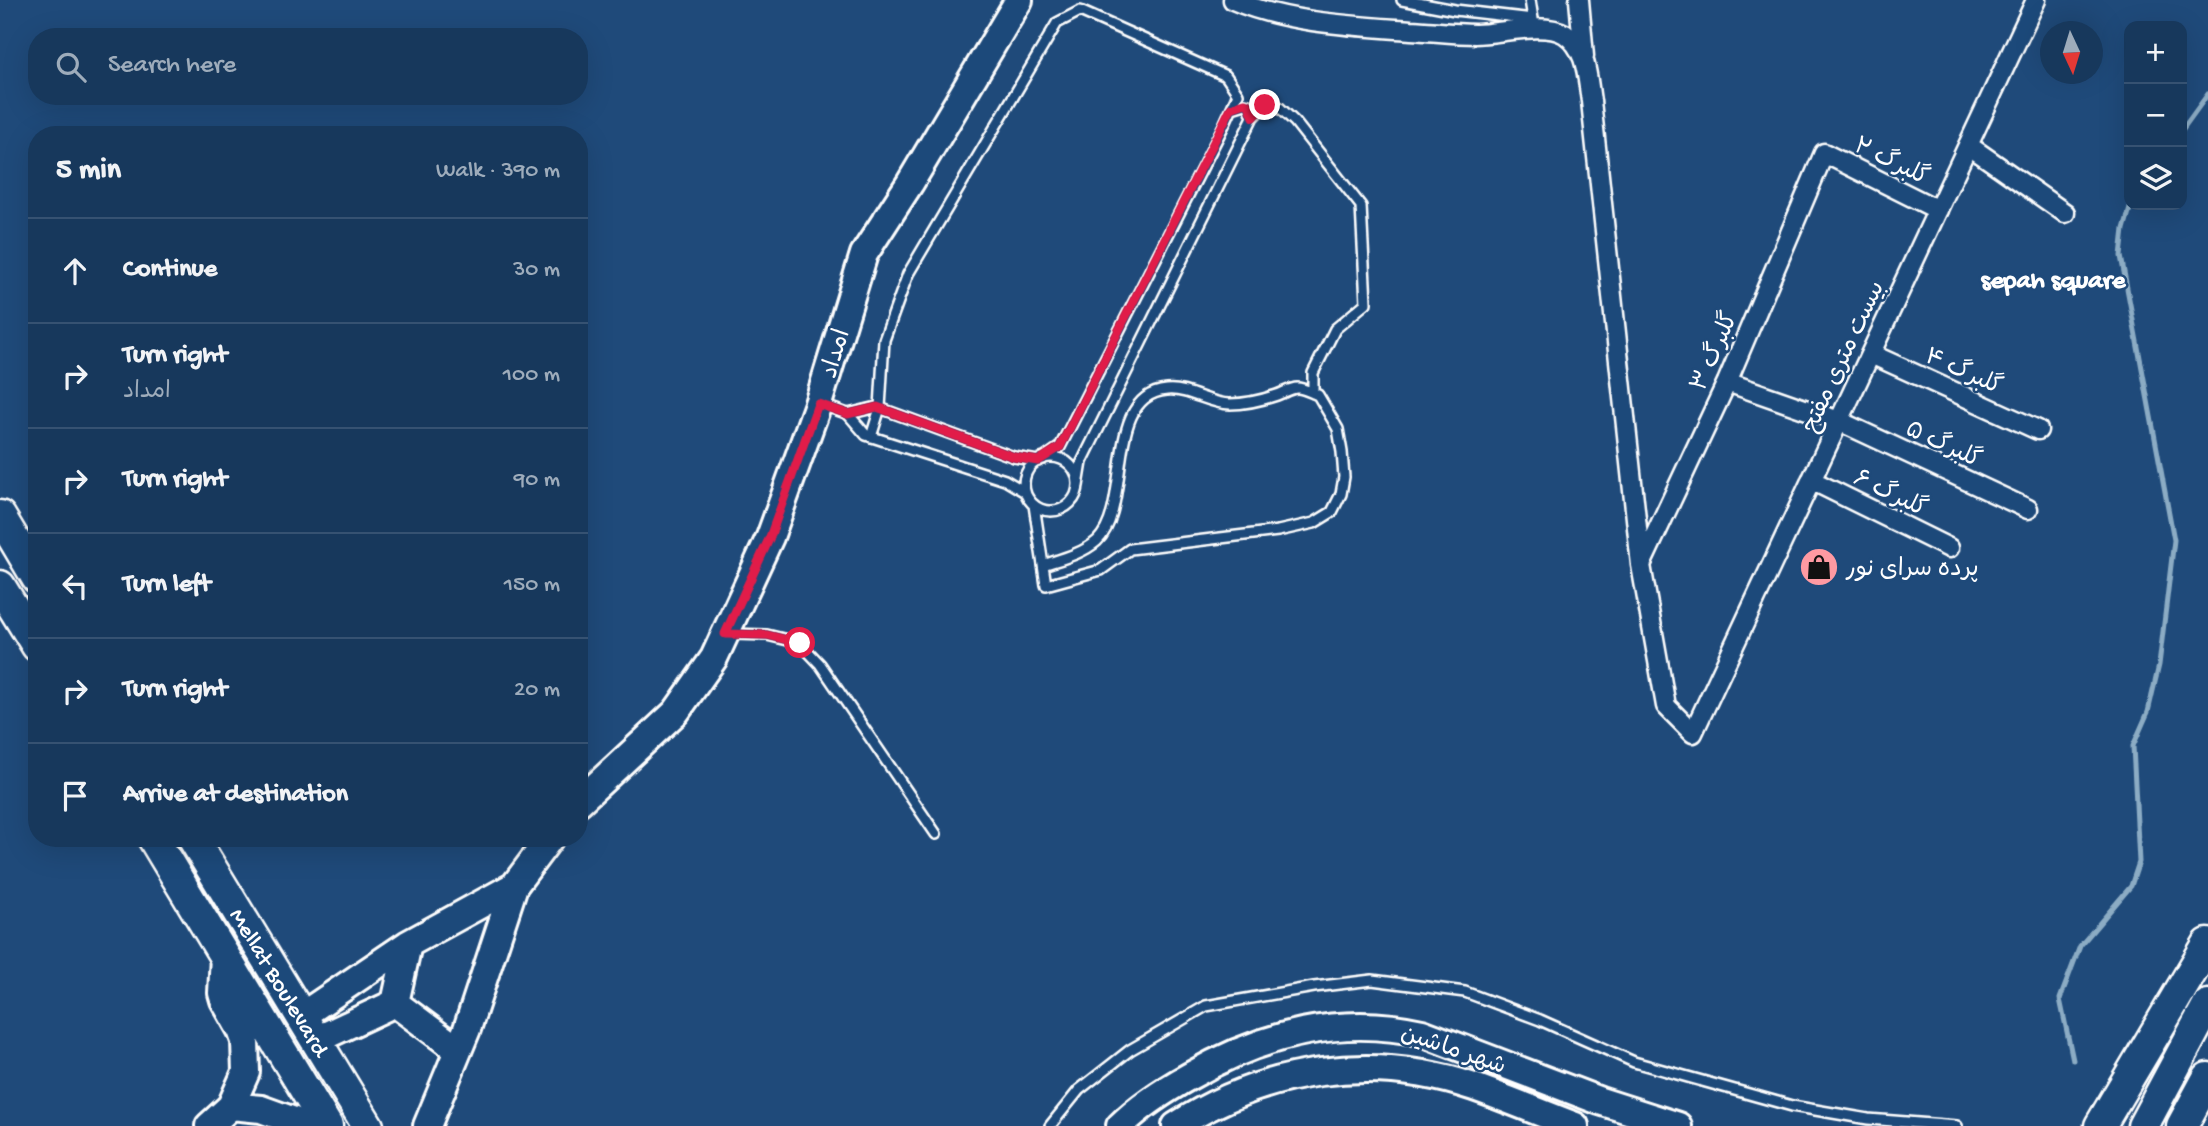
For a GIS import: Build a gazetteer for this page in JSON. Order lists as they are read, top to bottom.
{
  "streets": {
    "main road": ["Mellat Boulevard"],
    "street": [
      "گلبرگ ۲",
      "گلبرگ ۳",
      "امداد",
      "بیست متری مفتح",
      "گلبرگ ۴",
      "گلبرگ ۵",
      "گلبرگ ۶",
      "شهر ماشین"
    ]
  },
  "crossings": [
    ["گلبرگ ۲", "گلبرگ ۳"],
    ["گلبرگ ۲", "بیست متری مفتح"],
    ["گلبرگ ۳", "بیست متری مفتح"],
    ["گلبرگ ۳", "گلبرگ ۵"],
    ["بیست متری مفتح", "گلبرگ ۴"],
    ["بیست متری مفتح", "گلبرگ ۵"],
    ["بیست متری مفتح", "گلبرگ ۶"]
  ],
  "districts": ["sepah square"],
  "places": {
    "shop": ["پرده سرای نور"]
  },
  "north": "bottom",
  "page": {
    "map_buttons": ["+", "−"],
    "search": "Search here",
    "heading": ["5 min", "Walk · 390 m"],
    "list": [
      ["Continue", "30 m"],
      ["Turn right", "امداد", "100 m"],
      ["Turn right", "90 m"],
      ["Turn left", "150 m"],
      ["Turn right", "20 m"],
      "Arrive at destination"
    ]
  }
}
